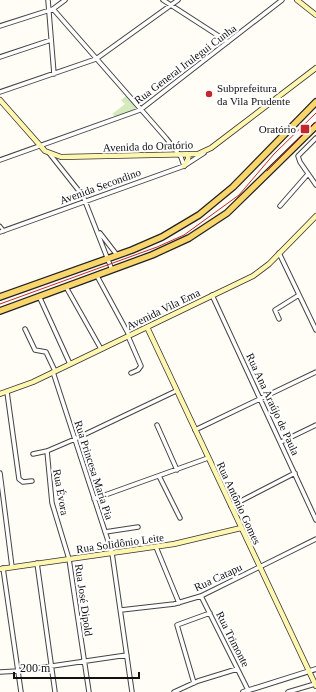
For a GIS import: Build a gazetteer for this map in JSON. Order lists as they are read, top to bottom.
{
  "streets": {
    "main road": [
      "Avenida do Oratório",
      "Avenida Vila Ema",
      "Rua Antônio Gomes",
      "Rua Solidônio Leite"
    ],
    "street": [
      "Rua General Irulegui Cunha",
      "Avenida Secondino",
      "Rua Ana Araújo de Paula",
      "Rua Princesa Maria Pia",
      "Rua Évora",
      "Rua Catapu",
      "Rua José Dipold",
      "Rua Trimonte"
    ]
  },
  "crossings": [
    ["Rua General Irulegui Cunha", "Avenida do Oratório"],
    ["Avenida do Oratório", "Avenida Secondino"],
    ["Avenida Vila Ema", "Rua Ana Araújo de Paula"],
    ["Avenida Vila Ema", "Rua Princesa Maria Pia"],
    ["Avenida Vila Ema", "Rua Antônio Gomes"],
    ["Rua Princesa Maria Pia", "Rua Solidônio Leite"],
    ["Rua Princesa Maria Pia", "Rua Catapu"],
    ["Rua Évora", "Rua Solidônio Leite"],
    ["Rua Évora", "Rua José Dipold"],
    ["Rua Antônio Gomes", "Rua Solidônio Leite"],
    ["Rua Antônio Gomes", "Rua Catapu"],
    ["Rua Solidônio Leite", "Rua José Dipold"],
    ["Rua Catapu", "Rua Trimonte"]
  ],
  "places": {
    "other": ["Subprefeitura da Vila Prudente"],
    "transit": ["Oratório"]
  },
  "scale_bar": "200 m"
}
